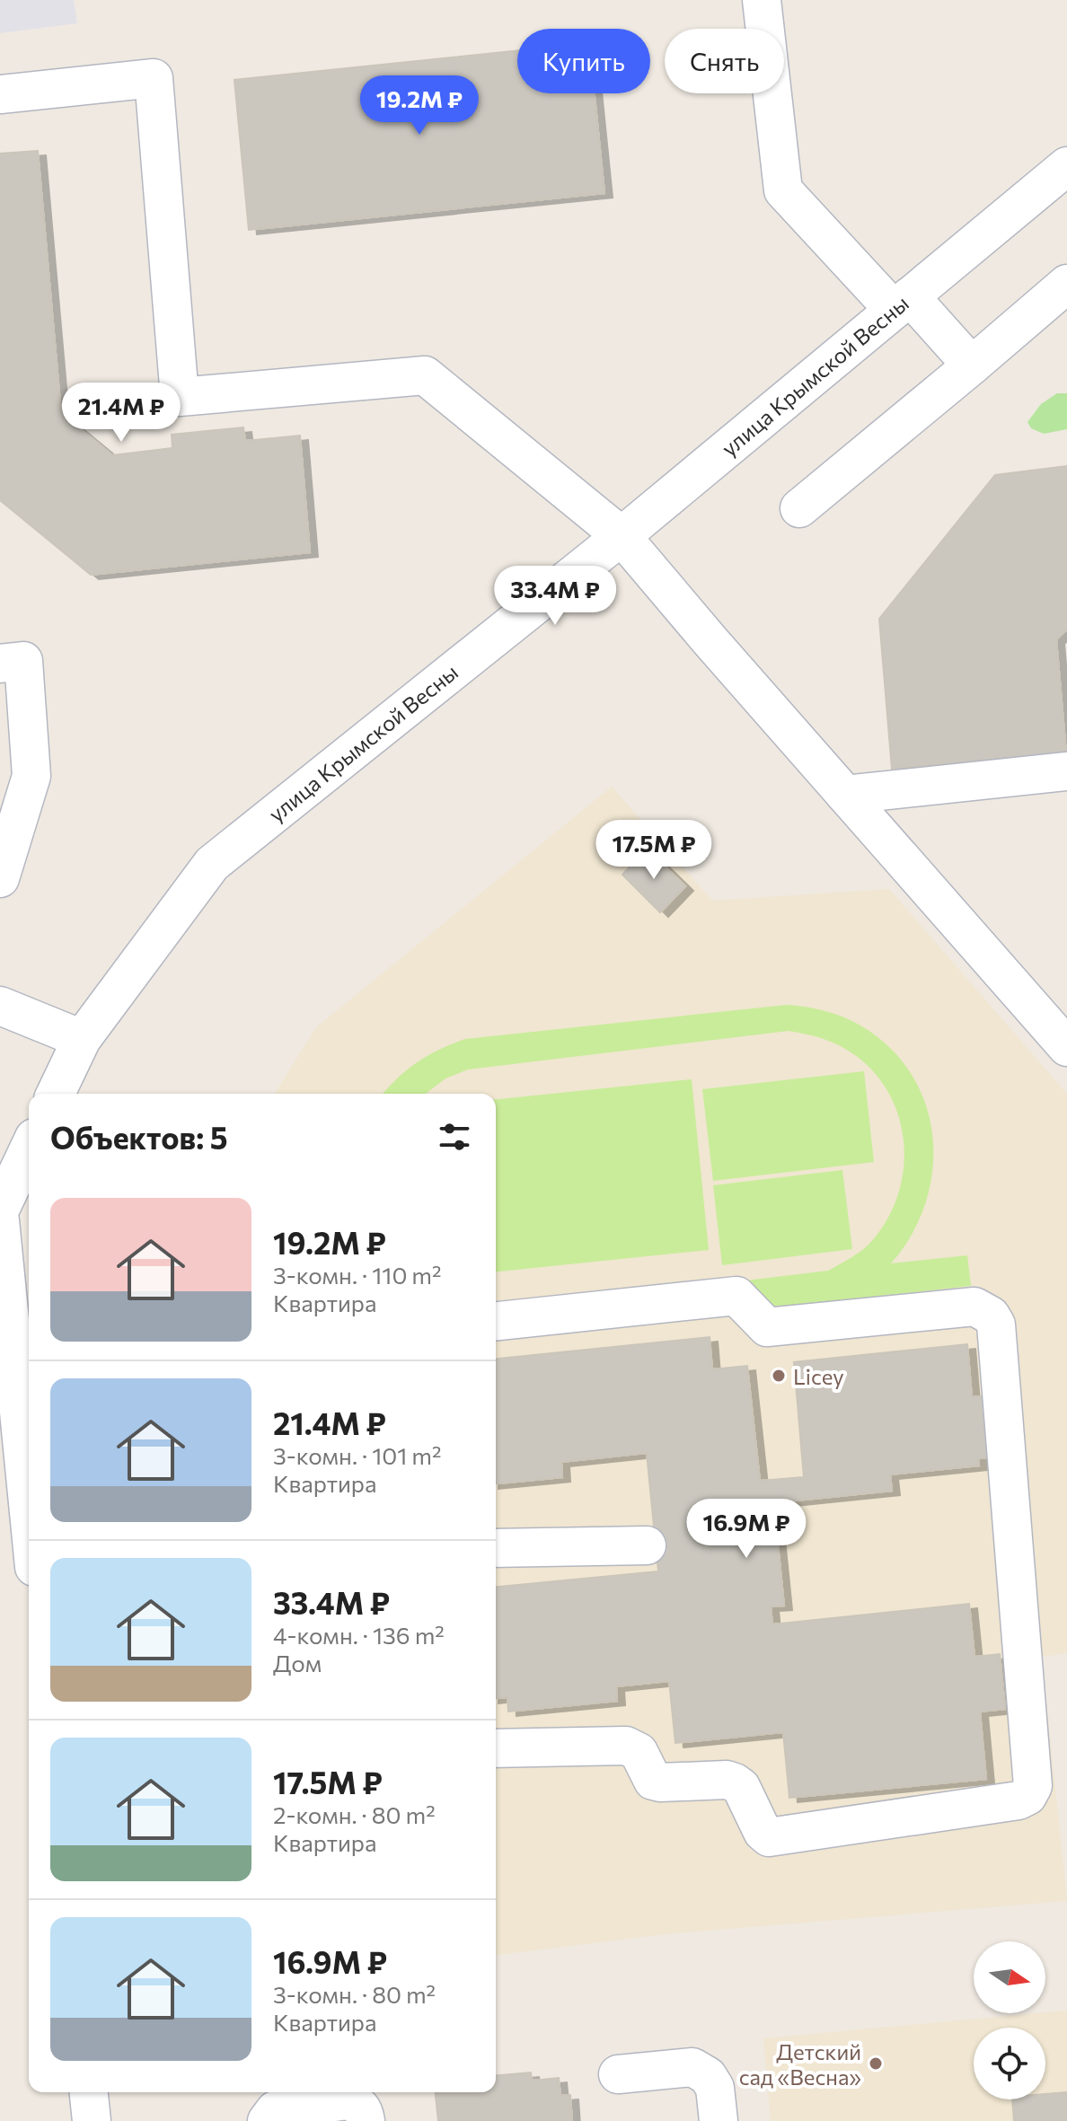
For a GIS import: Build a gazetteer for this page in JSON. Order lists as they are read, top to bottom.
{
  "streets": {
    "street": ["улица Крымской Весны"]
  },
  "places": ["Licey", "Детский сад «Весна»"],
  "north": "right",
  "page": {
    "chip": ["Купить", "Снять"],
    "price": [
      "19.2M ₽",
      "21.4M ₽",
      "33.4M ₽",
      "17.5M ₽",
      "16.9M ₽"
    ],
    "heading": "Объектов: 5",
    "list": [
      {
        "name": "19.2M ₽",
        "note": "3-комн. · 110 m² · Квартира"
      },
      {
        "name": "21.4M ₽",
        "note": "3-комн. · 101 m² · Квартира"
      },
      {
        "name": "33.4M ₽",
        "note": "4-комн. · 136 m² · Дом"
      },
      {
        "name": "17.5M ₽",
        "note": "2-комн. · 80 m² · Квартира"
      },
      {
        "name": "16.9M ₽",
        "note": "3-комн. · 80 m² · Квартира"
      }
    ]
  }
}
